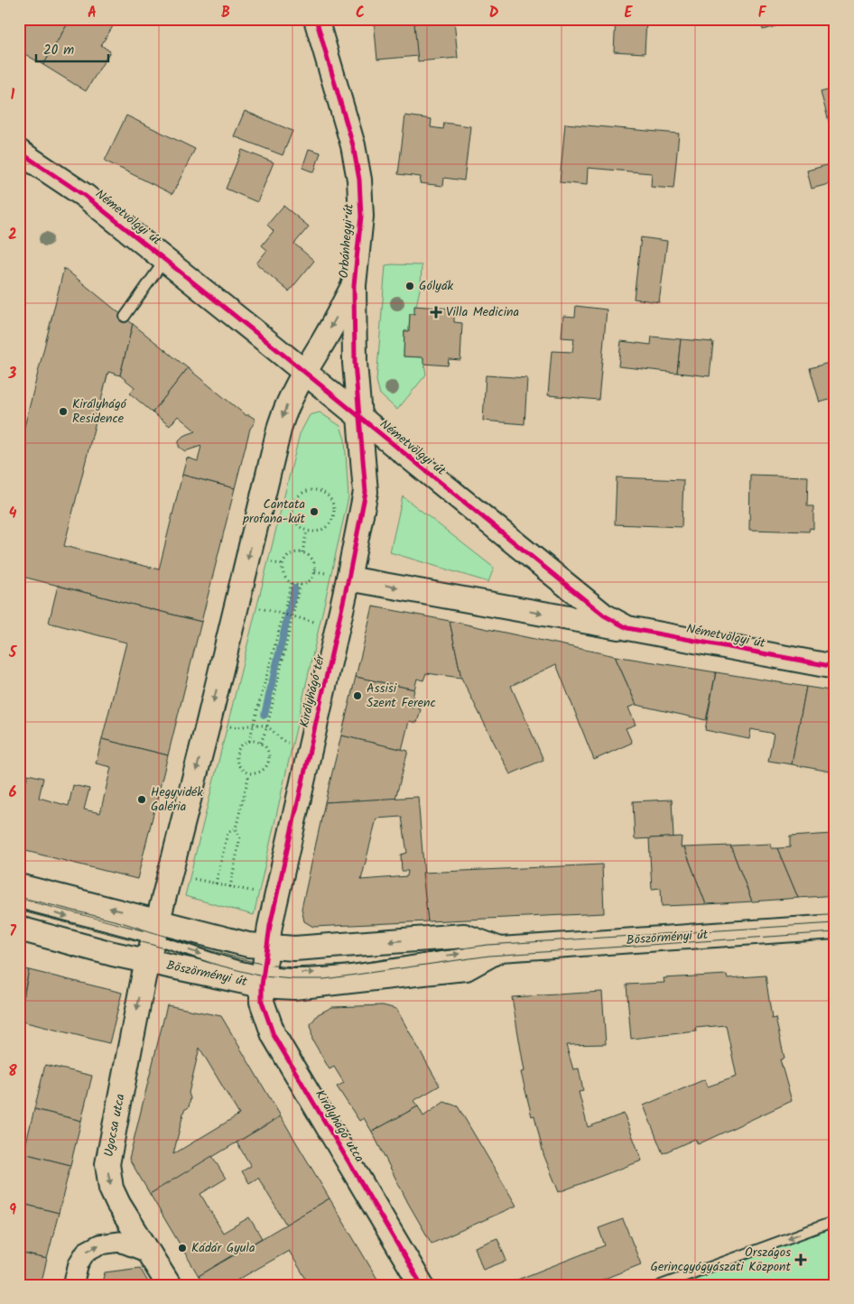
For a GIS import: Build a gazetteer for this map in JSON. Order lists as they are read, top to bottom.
{
  "streets": {
    "street": [
      "Németvölgyi út",
      "Orbánhegyi út",
      "Királyhágó tér",
      "Böszörményi út",
      "Ugocsa utca",
      "Királyhágó utca"
    ]
  },
  "crossings": [
    ["Németvölgyi út", "Orbánhegyi út"],
    ["Németvölgyi út", "Királyhágó tér"],
    ["Orbánhegyi út", "Királyhágó tér"],
    ["Királyhágó tér", "Böszörményi út"],
    ["Királyhágó tér", "Királyhágó utca"],
    ["Böszörményi út", "Ugocsa utca"],
    ["Böszörményi út", "Királyhágó utca"]
  ],
  "one_way": ["Ugocsa utca"],
  "places": {
    "other": [
      "Gólyák",
      "Királyhágó Residence",
      "Cantata profana-kút",
      "Assisi Szent Ferenc",
      "Hegyvidék Galéria",
      "Kádár Gyula"
    ],
    "health": ["Villa Medicina", "Országos Gerincgyógyászati Központ"]
  },
  "scale_bar": "20 m",
  "grid": {
    "columns": [
      "A",
      "B",
      "C",
      "D",
      "E",
      "F"
    ],
    "rows": [
      "1",
      "2",
      "3",
      "4",
      "5",
      "6",
      "7",
      "8",
      "9"
    ]
  }
}
